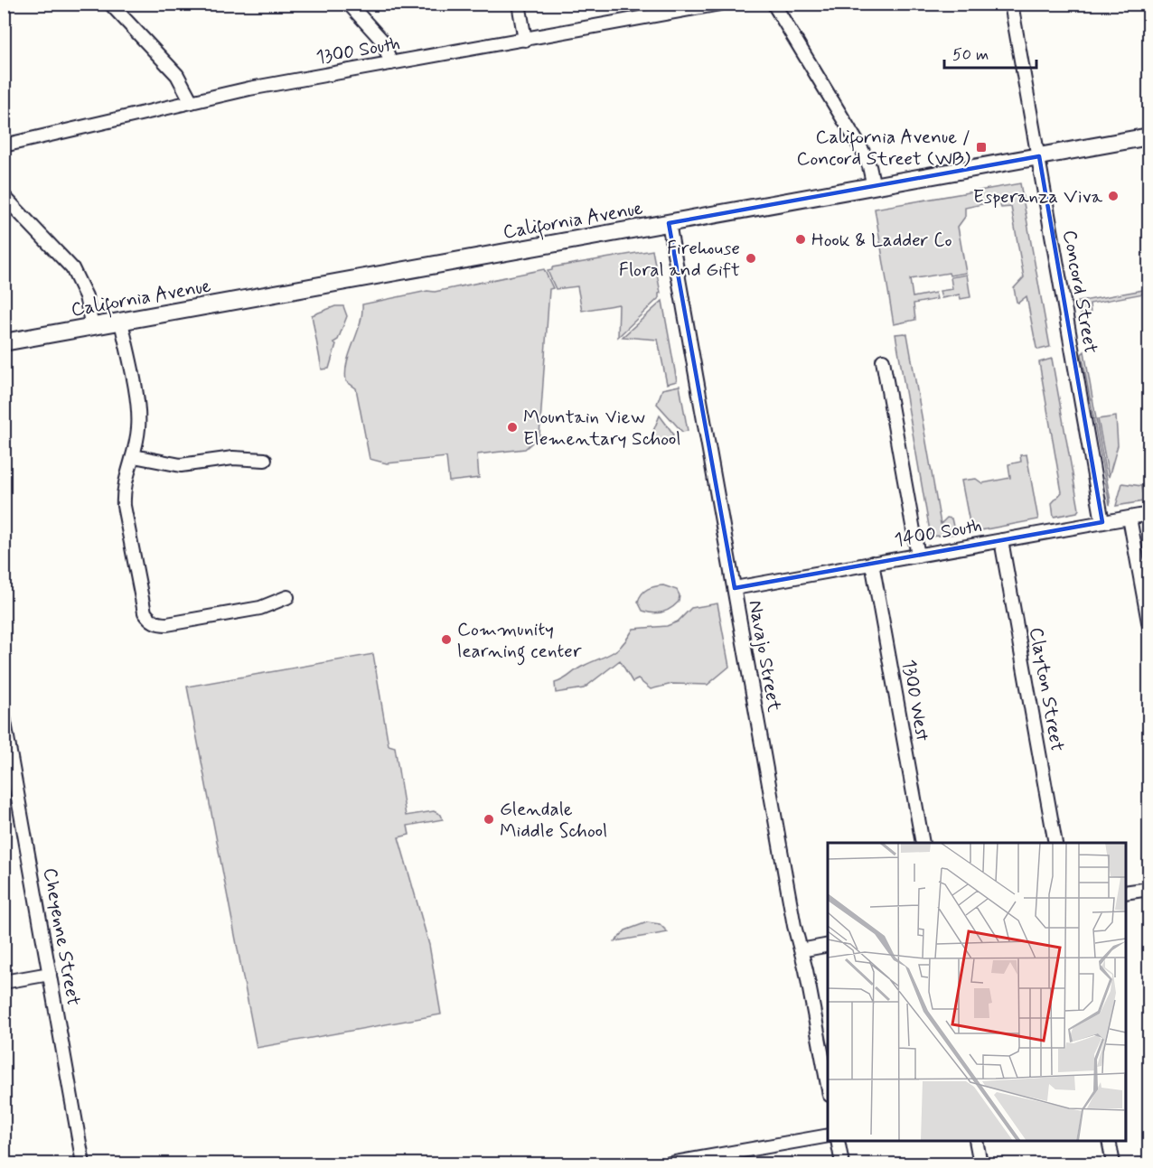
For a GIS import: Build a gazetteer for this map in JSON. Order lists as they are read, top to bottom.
{
  "streets": {
    "main road": ["California Avenue"],
    "street": [
      "1300 South",
      "Concord Street",
      "1400 South",
      "Navajo Street",
      "Clayton Street",
      "1300 West",
      "Cheyenne Street"
    ]
  },
  "crossings": [
    ["California Avenue", "Concord Street"],
    ["California Avenue", "Navajo Street"],
    ["Concord Street", "1400 South"],
    ["1400 South", "Navajo Street"],
    ["1400 South", "Clayton Street"],
    ["1400 South", "1300 West"]
  ],
  "places": {
    "transit": ["California Avenue / Concord Street (WB)"],
    "other": [
      "Esperanza Viva",
      "Hook & Ladder Co",
      "Firehouse Floral and Gift",
      "Mountain View Elementary School",
      "Community learning center",
      "Glendale Middle School"
    ]
  },
  "scale_bar": "50 m"
}
